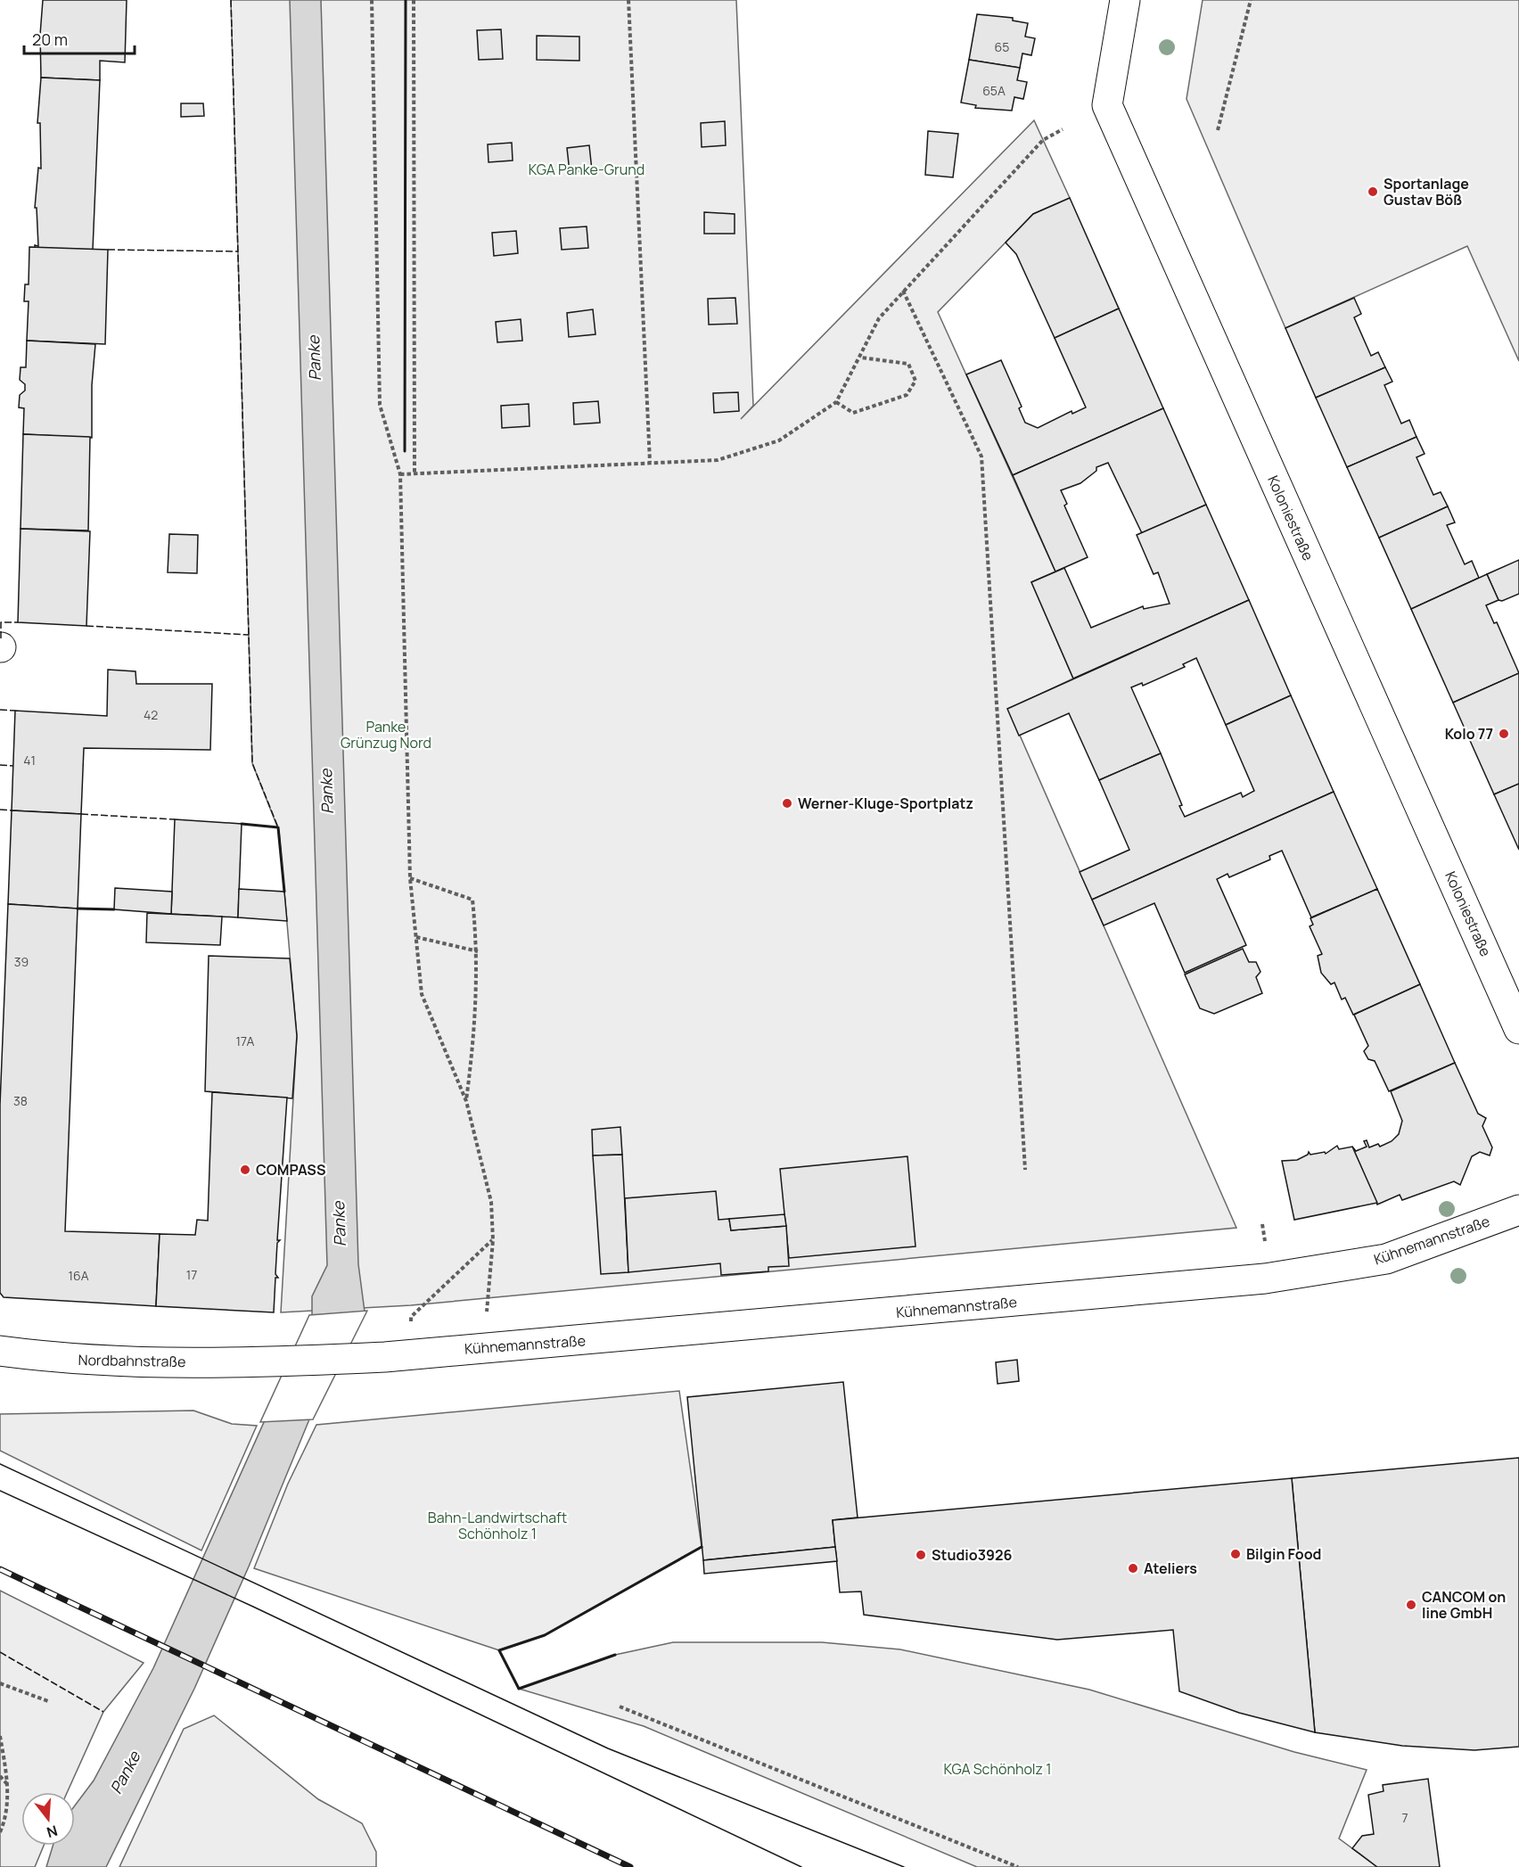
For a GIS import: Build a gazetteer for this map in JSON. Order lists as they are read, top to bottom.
{
  "streets": {
    "street": ["Koloniestraße", "Kühnemannstraße", "Nordbahnstraße"]
  },
  "crossings": [
    ["Kühnemannstraße", "Nordbahnstraße"]
  ],
  "water": ["Panke"],
  "parks": [
    "KGA Panke-Grund",
    "Panke Grünzug Nord",
    "Bahn-Landwirtschaft Schönholz 1",
    "KGA Schönholz 1"
  ],
  "places": [
    "Sportanlage Gustav Böß",
    "Kolo 77",
    "Werner-Kluge-Sportplatz",
    "COMPASS",
    "Bilgin Food",
    "Studio3926",
    "Ateliers",
    "CANCOM on line GmbH"
  ],
  "house_numbers": [
    "65",
    "65A",
    "42",
    "41",
    "39",
    "17A",
    "38",
    "17",
    "16A",
    "7"
  ],
  "scale_bar": "20 m",
  "north": "bottom"
}
